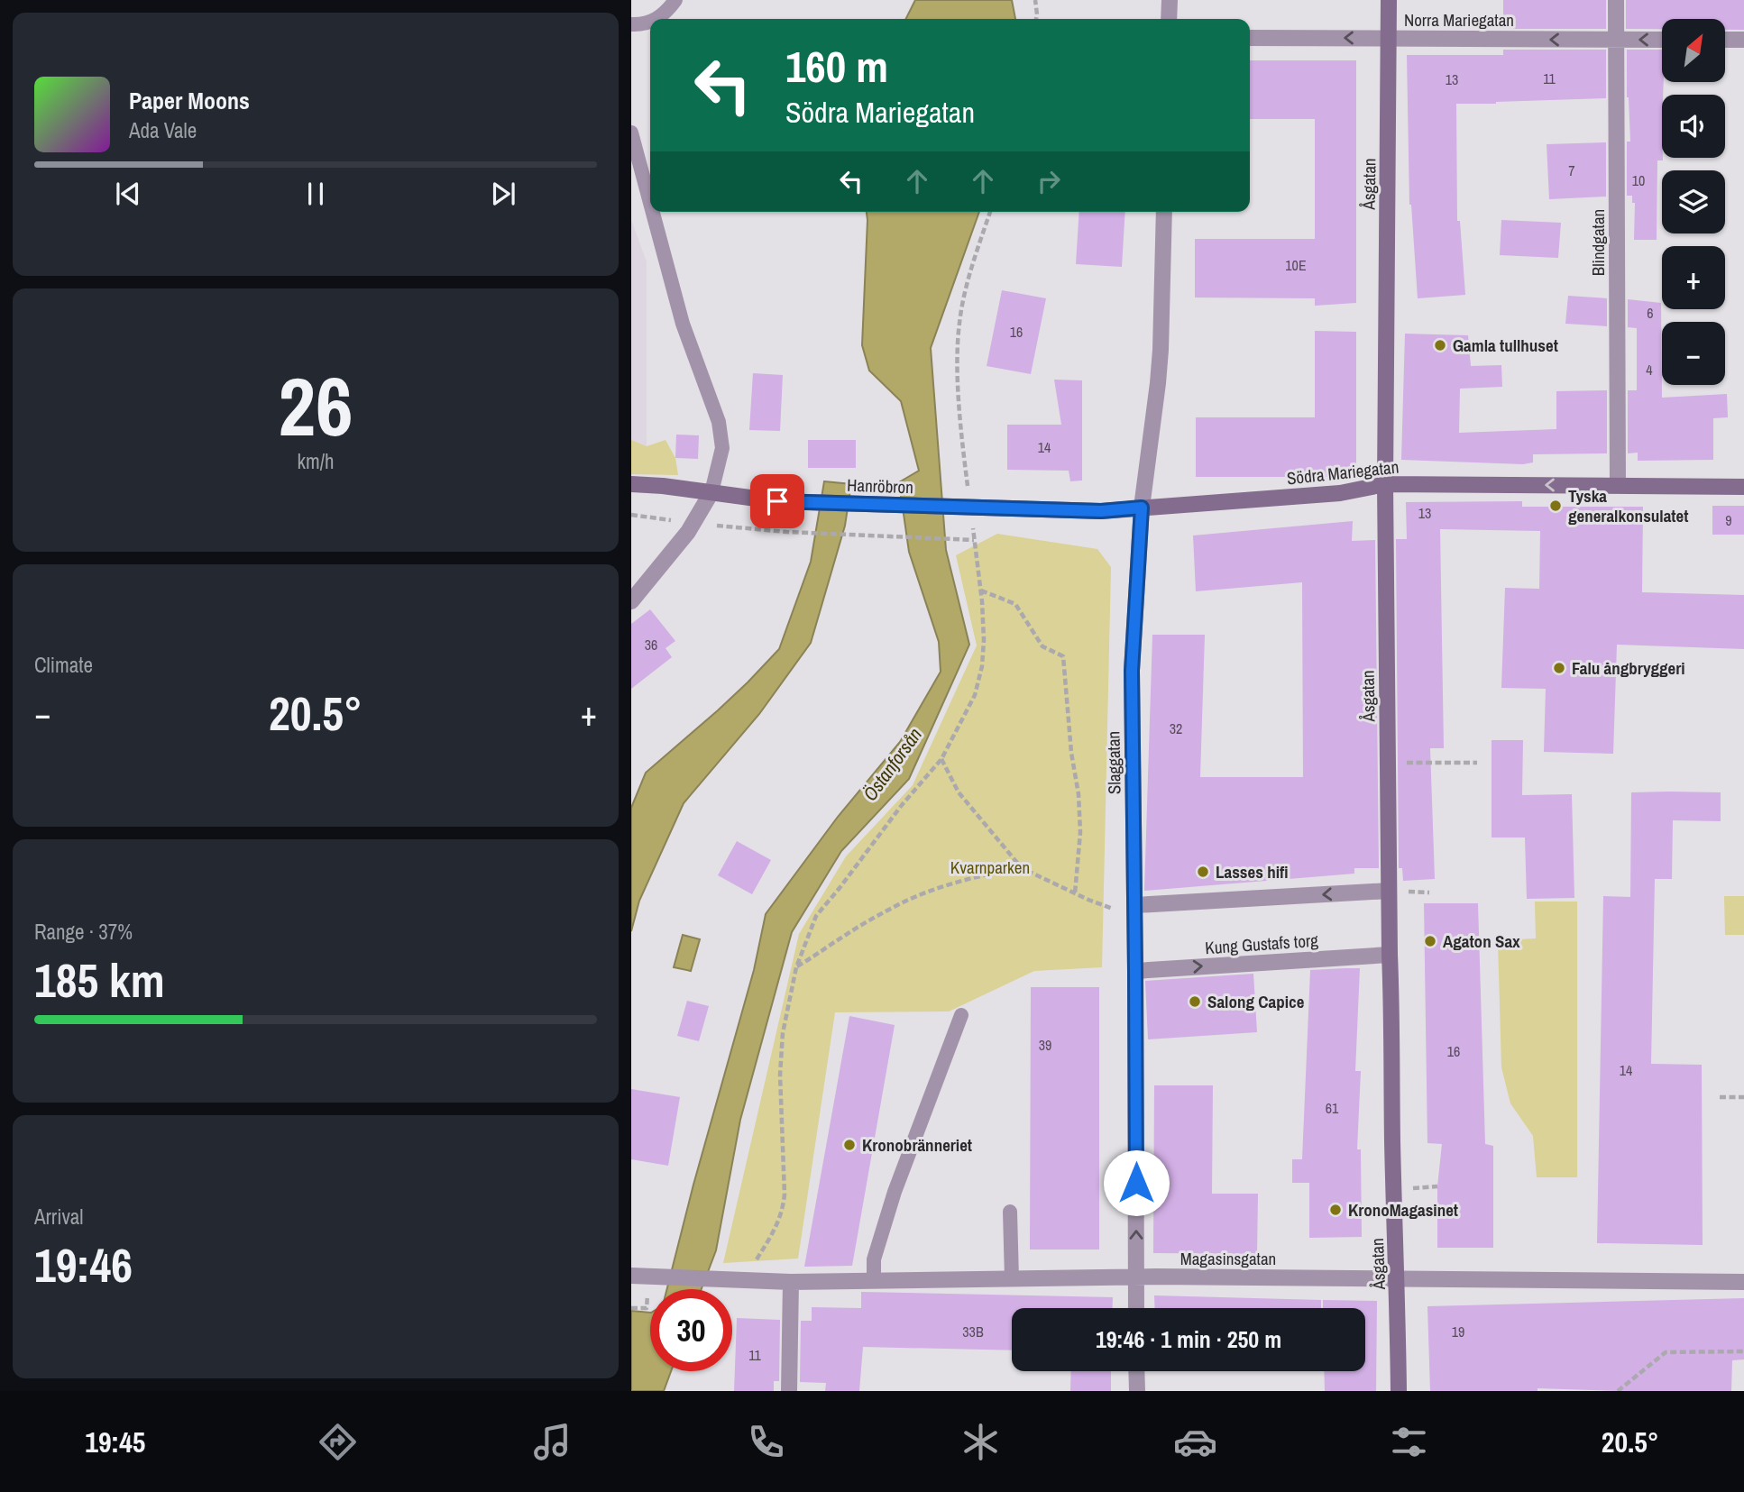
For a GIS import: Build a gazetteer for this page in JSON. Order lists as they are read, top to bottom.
{
  "streets": {
    "street": [
      "Norra Mariegatan",
      "Åsgatan",
      "Blindgatan",
      "Södra Mariegatan",
      "Hanröbron",
      "Slaggatan",
      "Kung Gustafs torg",
      "Magasinsgatan"
    ]
  },
  "crossings": [
    ["Norra Mariegatan", "Åsgatan"],
    ["Norra Mariegatan", "Blindgatan"],
    ["Åsgatan", "Södra Mariegatan"],
    ["Åsgatan", "Kung Gustafs torg"],
    ["Åsgatan", "Magasinsgatan"],
    ["Blindgatan", "Södra Mariegatan"],
    ["Södra Mariegatan", "Hanröbron"],
    ["Södra Mariegatan", "Slaggatan"],
    ["Slaggatan", "Kung Gustafs torg"],
    ["Slaggatan", "Magasinsgatan"]
  ],
  "one_way": ["Norra Mariegatan"],
  "water": ["Östanforsån"],
  "parks": ["Kvarnparken"],
  "places": [
    "Gamla tullhuset",
    "Tyska generalkonsulatet",
    "Falu ångbryggeri",
    "Lasses hifi",
    "Agaton Sax",
    "Salong Capice",
    "Kronobränneriet",
    "KronoMagasinet"
  ],
  "house_numbers": [
    "11",
    "13",
    "7",
    "10",
    "10E",
    "6",
    "16",
    "4",
    "14",
    "13",
    "9",
    "36",
    "32",
    "39",
    "16",
    "14",
    "61",
    "33B",
    "19",
    "11"
  ],
  "north": "top right",
  "page": {
    "map_buttons": ["+", "−"],
    "turn": ["160 m", "Södra Mariegatan"],
    "song": ["Paper Moons", "Ada Vale"],
    "tile": [
      ["26", "km/h"],
      "Climate",
      ["Range · 37%", "185 km"],
      ["Arrival", "19:46"]
    ],
    "heat": ["−", "20.5°", "+"],
    "limit": "30",
    "trip": "19:46 · 1 min · 250 m",
    "tabs": ["19:45", "20.5°"]
  }
}
